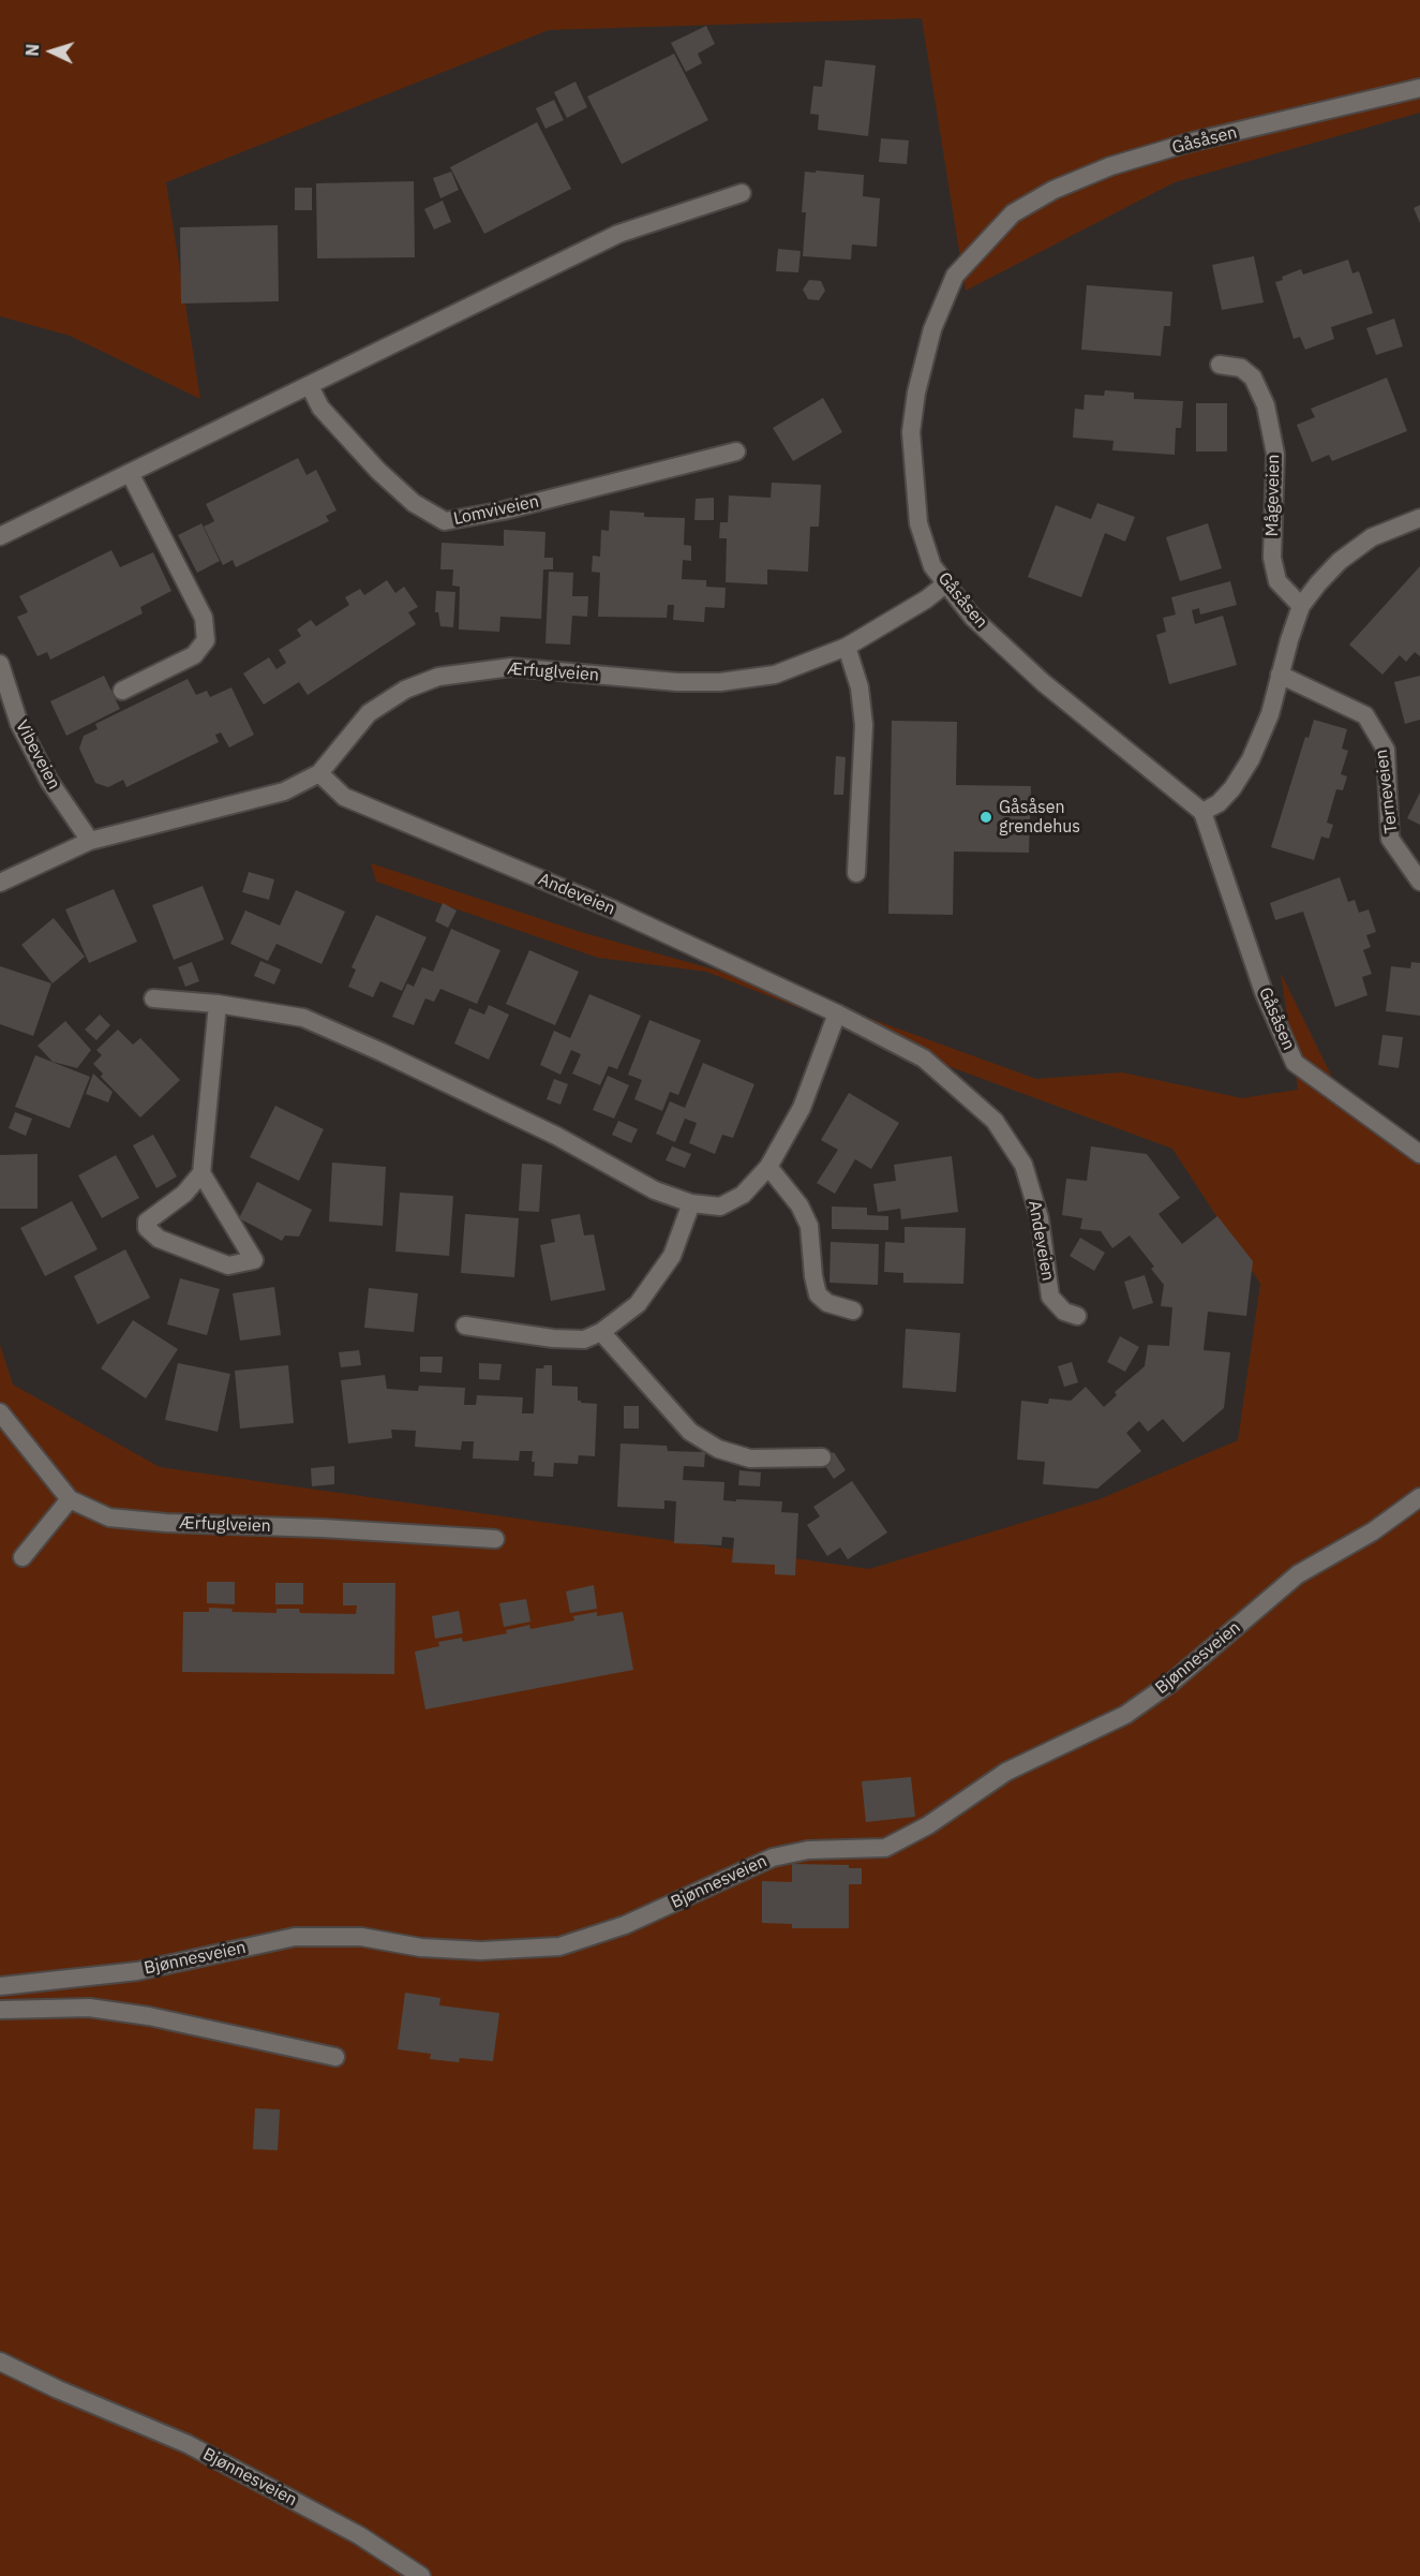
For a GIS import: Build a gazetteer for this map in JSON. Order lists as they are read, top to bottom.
{
  "streets": {
    "street": [
      "Gåsåsen",
      "Mågeveien",
      "Lomviveien",
      "Ærfuglveien",
      "Vibeveien",
      "Terneveien",
      "Andeveien",
      "Bjønnesveien"
    ]
  },
  "crossings": [
    ["Gåsåsen", "Ærfuglveien"],
    ["Ærfuglveien", "Vibeveien"],
    ["Ærfuglveien", "Andeveien"]
  ],
  "places": ["Gåsåsen grendehus"],
  "north": "left"
}
